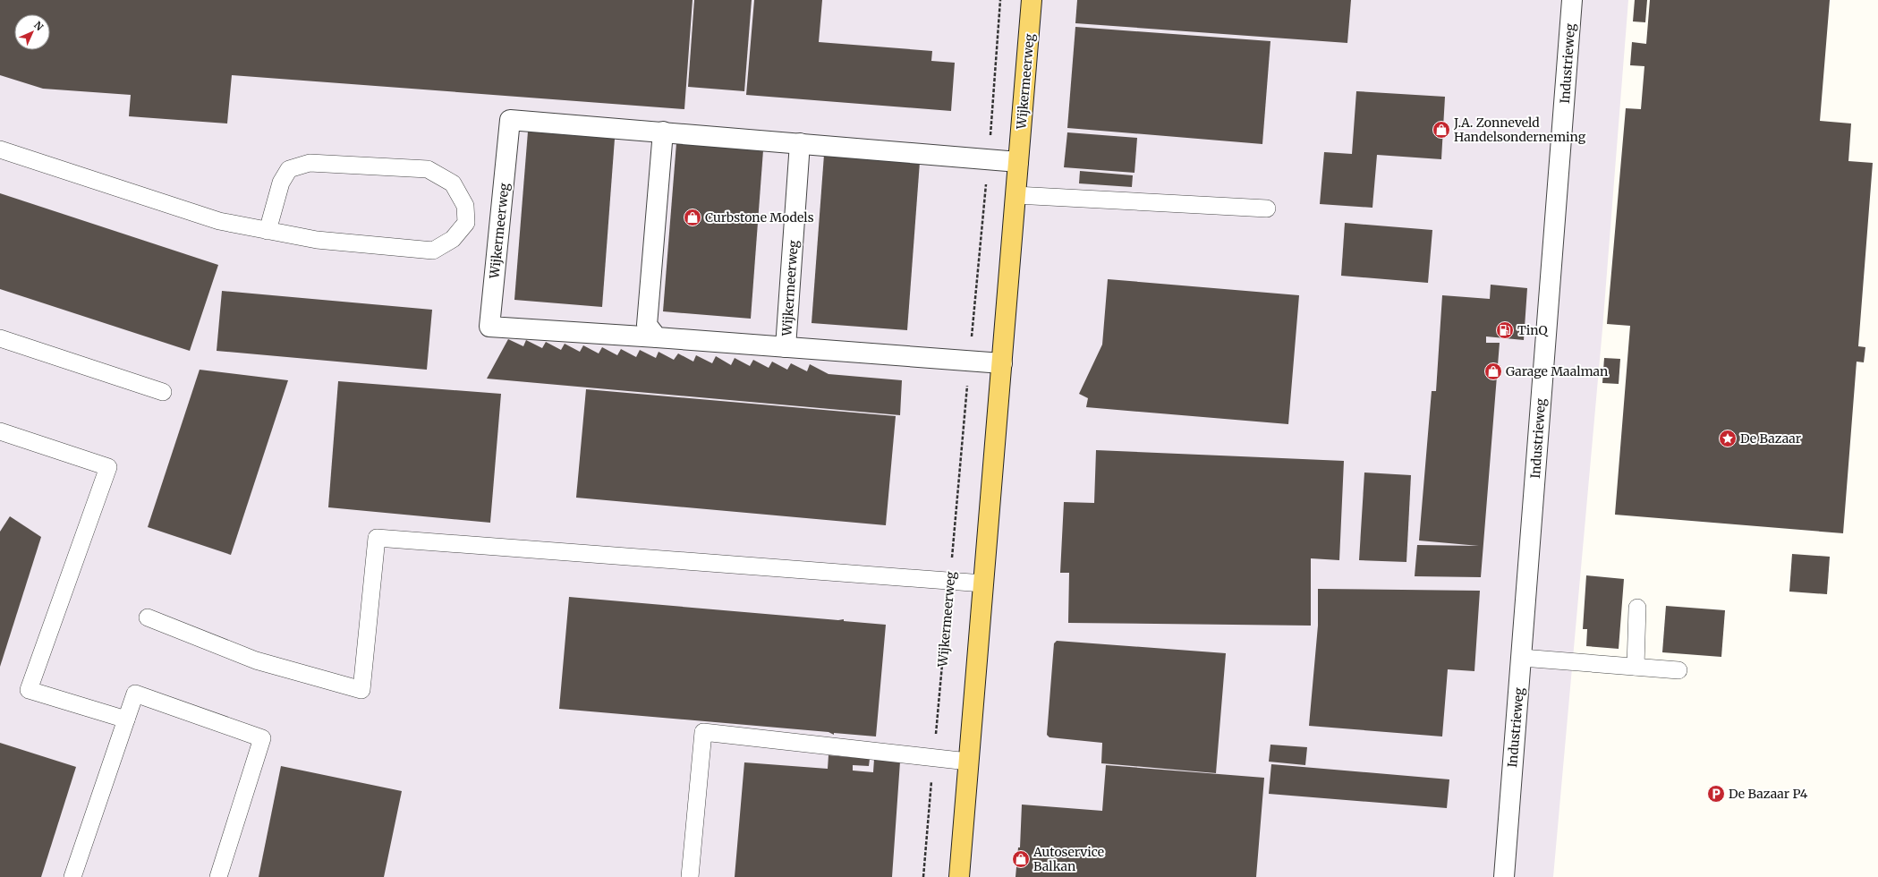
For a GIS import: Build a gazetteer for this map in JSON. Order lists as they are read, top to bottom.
{
  "streets": {
    "main road": ["Wijkermeerweg"],
    "street": ["Industrieweg"]
  },
  "places": {
    "shop": [
      "J.A. Zonneveld Handelsonderneming",
      "Curbstone Models",
      "Garage Maalman",
      "Autoservice Balkan"
    ],
    "fuel station": ["TinQ"],
    "place": ["De Bazaar"],
    "parking": ["De Bazaar P4"]
  },
  "north": "top right"
}
